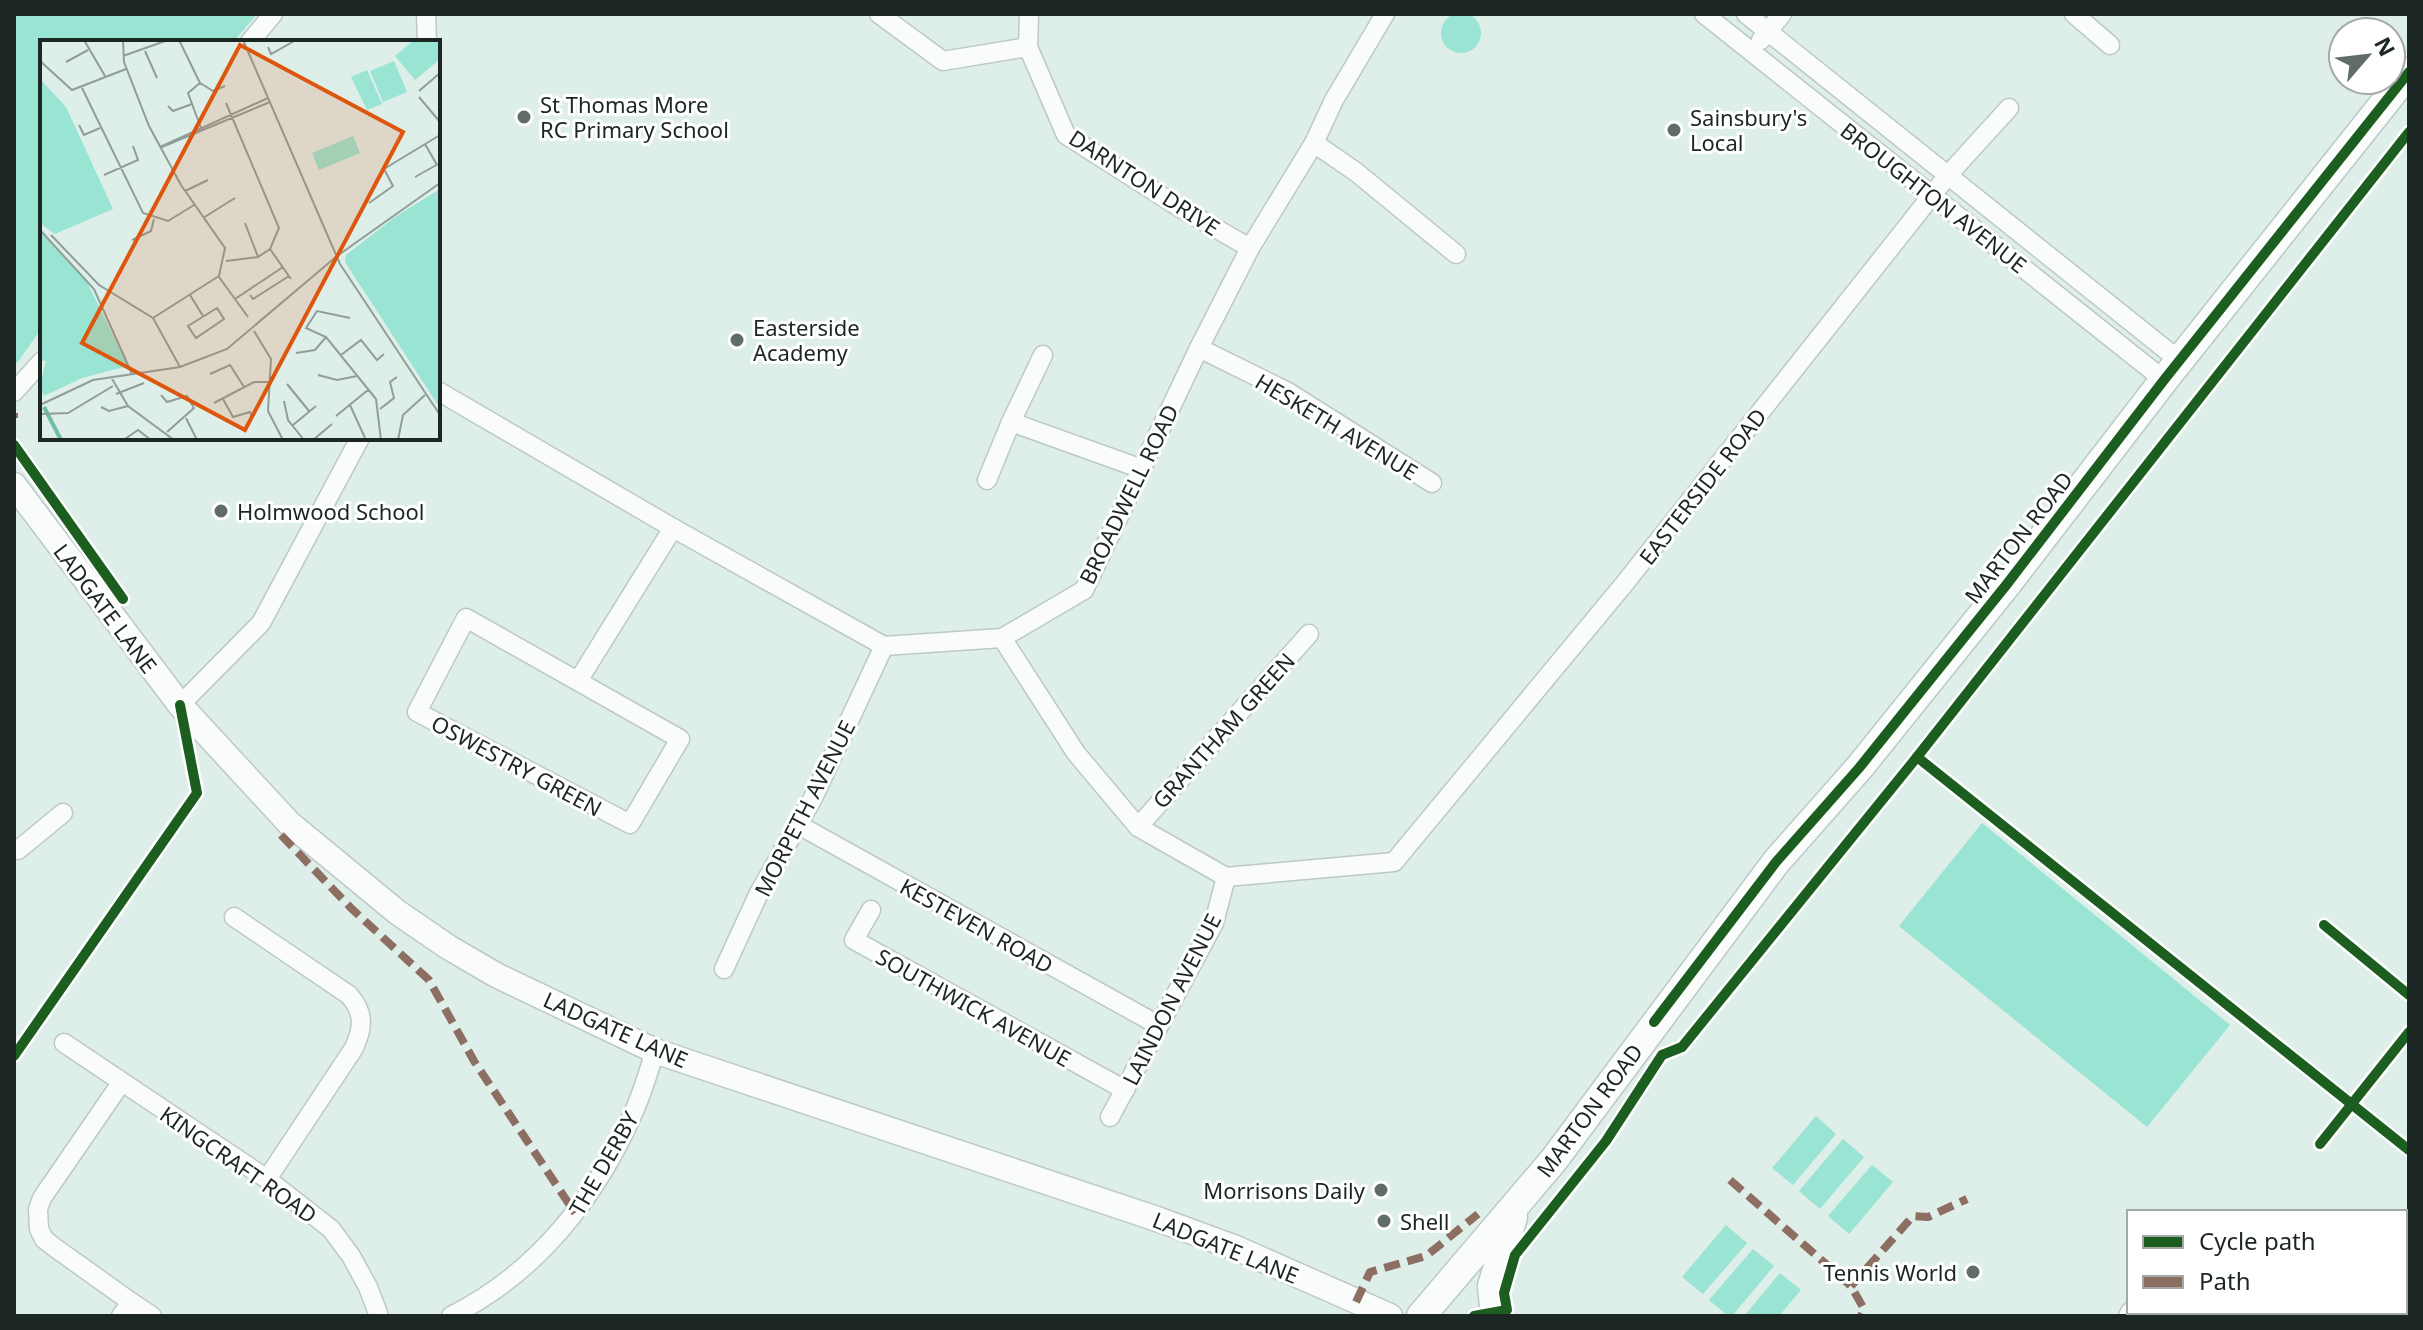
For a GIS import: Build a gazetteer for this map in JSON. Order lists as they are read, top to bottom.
{
  "streets": {
    "main road": ["MARTON ROAD", "LADGATE LANE"],
    "street": [
      "DARNTON DRIVE",
      "BROUGHTON AVENUE",
      "HESKETH AVENUE",
      "EASTERSIDE ROAD",
      "BROADWELL ROAD",
      "GRANTHAM GREEN",
      "OSWESTRY GREEN",
      "MORPETH AVENUE",
      "KESTEVEN ROAD",
      "LAINDON AVENUE",
      "SOUTHWICK AVENUE",
      "THE DERBY",
      "KINGCRAFT ROAD"
    ]
  },
  "crossings": [
    ["DARNTON DRIVE", "BROADWELL ROAD"],
    ["BROUGHTON AVENUE", "EASTERSIDE ROAD"],
    ["BROUGHTON AVENUE", "MARTON ROAD"],
    ["HESKETH AVENUE", "BROADWELL ROAD"],
    ["EASTERSIDE ROAD", "LAINDON AVENUE"],
    ["BROADWELL ROAD", "MORPETH AVENUE"],
    ["LADGATE LANE", "THE DERBY"],
    ["MORPETH AVENUE", "KESTEVEN ROAD"],
    ["KESTEVEN ROAD", "LAINDON AVENUE"],
    ["LAINDON AVENUE", "SOUTHWICK AVENUE"]
  ],
  "places": [
    "St Thomas More RC Primary School",
    "Sainsbury's Local",
    "Easterside Academy",
    "Holmwood School",
    "Morrisons Daily",
    "Shell",
    "Tennis World"
  ],
  "legend": ["Cycle path", "Path"],
  "north": "top right"
}
